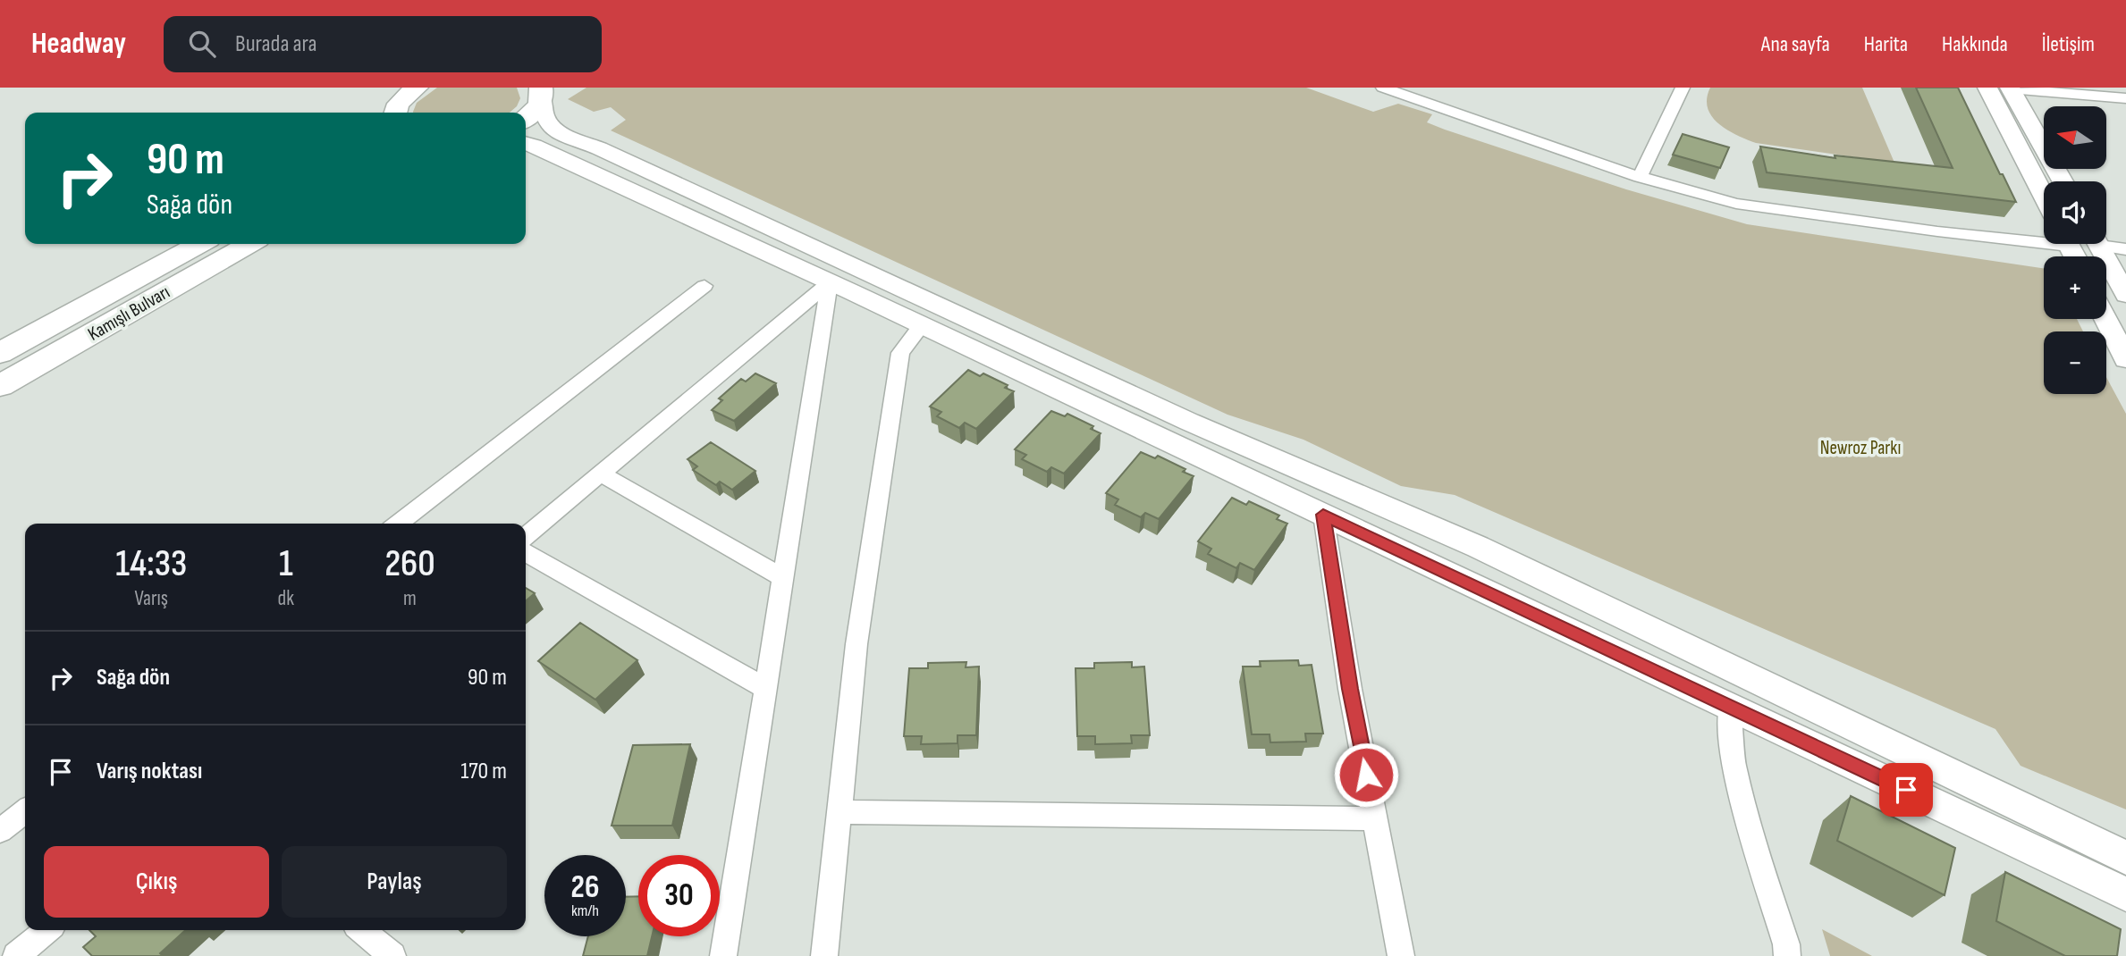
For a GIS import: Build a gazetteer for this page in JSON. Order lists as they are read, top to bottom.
{
  "streets": {
    "highway": ["Kamışlı Bulvarı"]
  },
  "parks": ["Newroz Parkı"],
  "north": "left",
  "page": {
    "header": "Headway",
    "search": "Burada ara",
    "nav": [
      "Ana sayfa",
      "Harita",
      "Hakkında",
      "İletişim"
    ],
    "map_buttons": ["+", "−"],
    "turn": ["90 m", "Sağa dön"],
    "eta": [
      "14:33",
      "Varış",
      "1",
      "dk",
      "260",
      "m"
    ],
    "list": [
      {
        "name": "Sağa dön",
        "value": "90 m"
      },
      {
        "name": "Varış noktası",
        "value": "170 m"
      }
    ],
    "buttons": ["Çıkış", "Paylaş"],
    "speed": "26 km/h",
    "limit": "30"
  }
}
